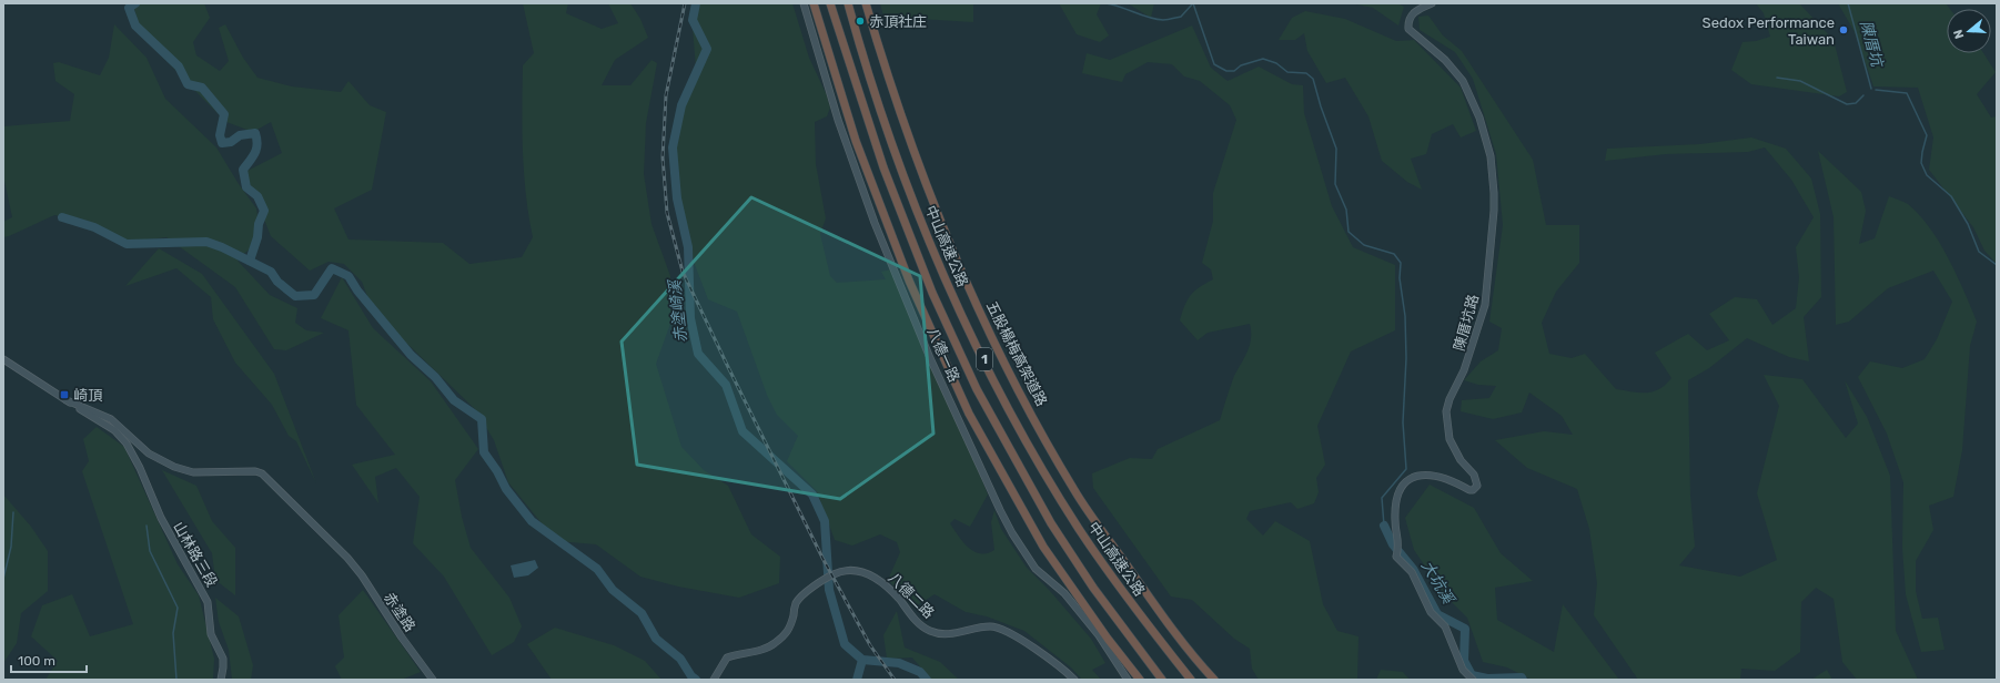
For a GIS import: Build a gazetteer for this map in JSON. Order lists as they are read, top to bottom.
{
  "streets": {
    "highway": ["中山高速公路", "五股楊梅高架道路", "1"],
    "street": [
      "陳厝坑路",
      "八德一路",
      "山林路三段",
      "八德二路",
      "赤塗路"
    ]
  },
  "crossings": [
    ["山林路三段", "赤塗路"]
  ],
  "water": ["陳厝坑", "赤塗崎溪", "大坑溪"],
  "places": {
    "other": ["赤頂社庄", "Sedox Performance Taiwan"],
    "transit": ["崎頂"]
  },
  "scale_bar": "100 m",
  "north": "left"
}
